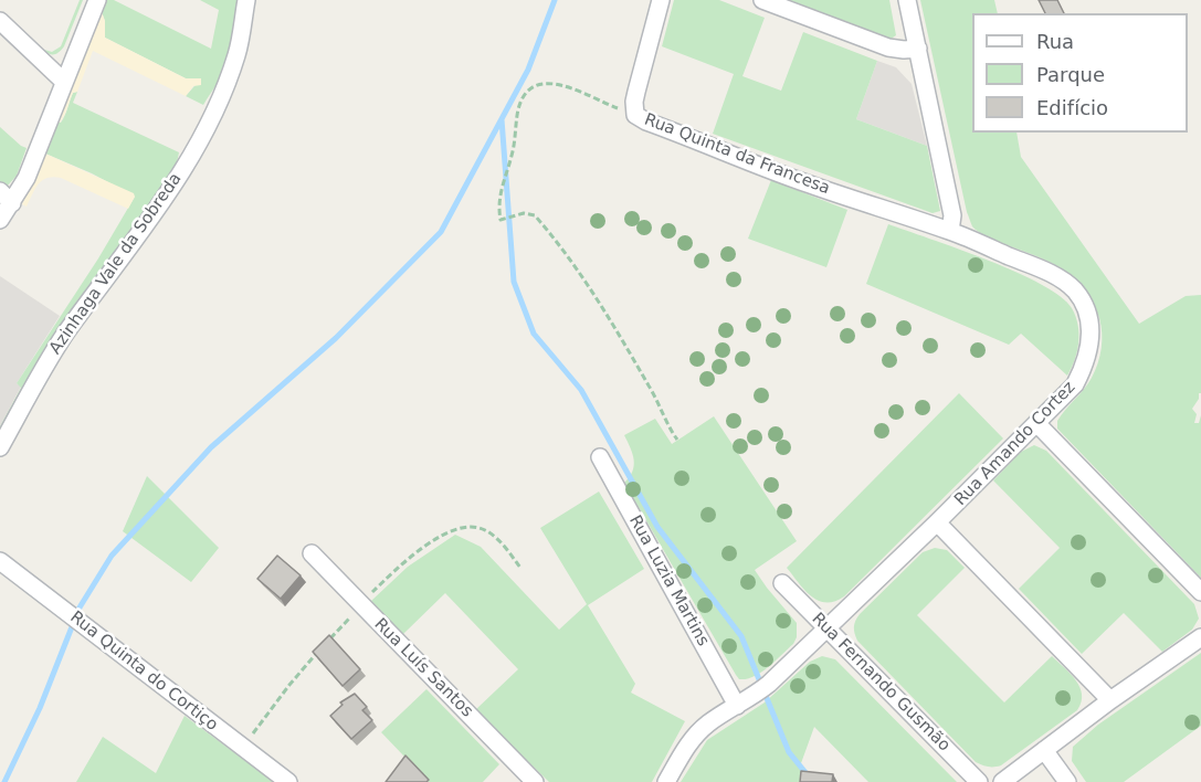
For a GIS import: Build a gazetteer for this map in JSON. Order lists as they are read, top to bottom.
{
  "streets": {
    "street": [
      "Rua Quinta da Francesa",
      "Azinhaga Vale da Sobreda",
      "Rua Amando Cortez",
      "Rua Luzia Martins",
      "Rua Luís Santos",
      "Rua Quinta do Cortiço",
      "Rua Fernando Gusmão"
    ]
  },
  "crossings": [
    ["Rua Quinta da Francesa", "Rua Amando Cortez"],
    ["Rua Amando Cortez", "Rua Luzia Martins"],
    ["Rua Amando Cortez", "Rua Fernando Gusmão"]
  ],
  "legend": ["Rua", "Parque", "Edifício"]
}
